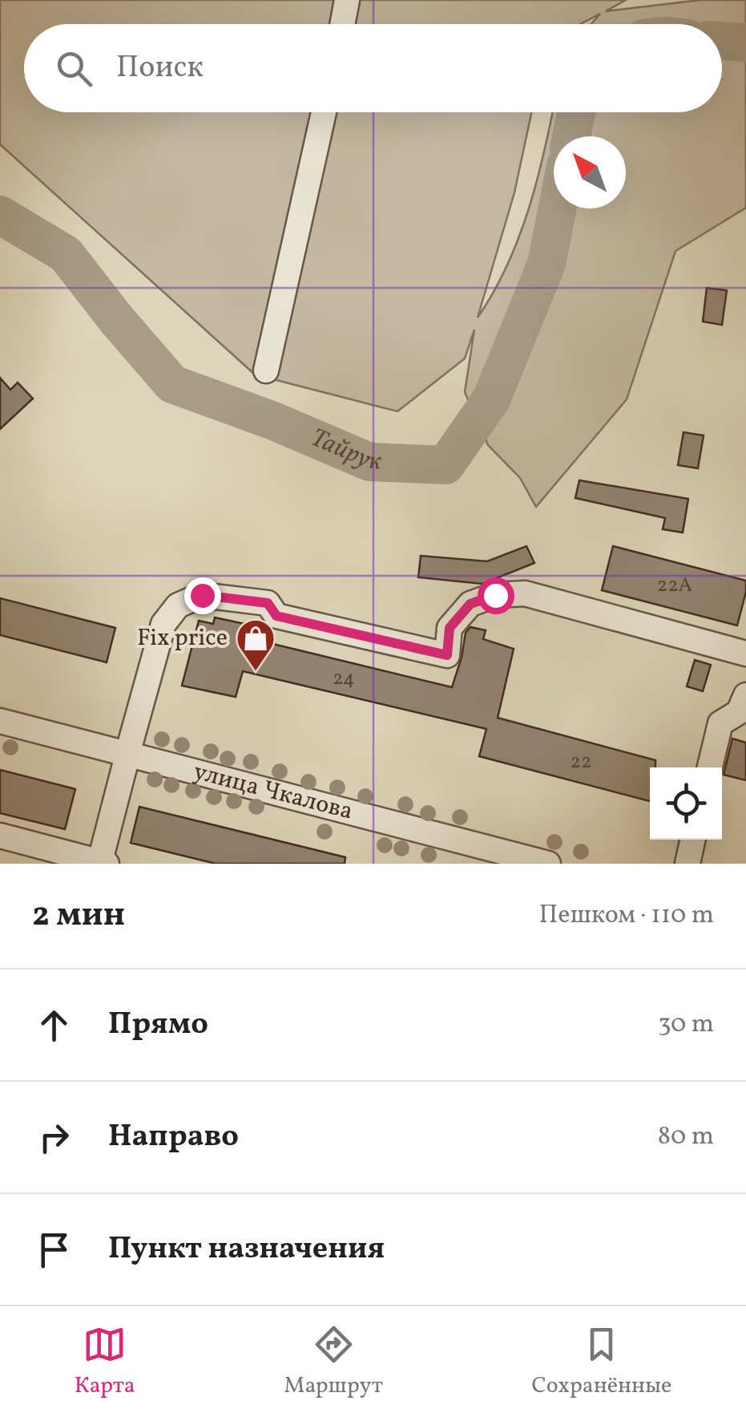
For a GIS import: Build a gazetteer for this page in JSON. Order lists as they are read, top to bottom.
{
  "streets": {
    "street": ["улица Чкалова"]
  },
  "water": ["Тайрук"],
  "places": {
    "shop": ["Fix price"]
  },
  "house_numbers": ["22А", "24", "22"],
  "north": "top left",
  "page": {
    "search": "Поиск",
    "heading": ["2 мин", "Пешком · 110 m"],
    "list": [
      ["Прямо", "30 m"],
      ["Направо", "80 m"],
      "Пункт назначения"
    ],
    "nav": ["Карта", "Маршрут", "Сохранённые"]
  }
}
